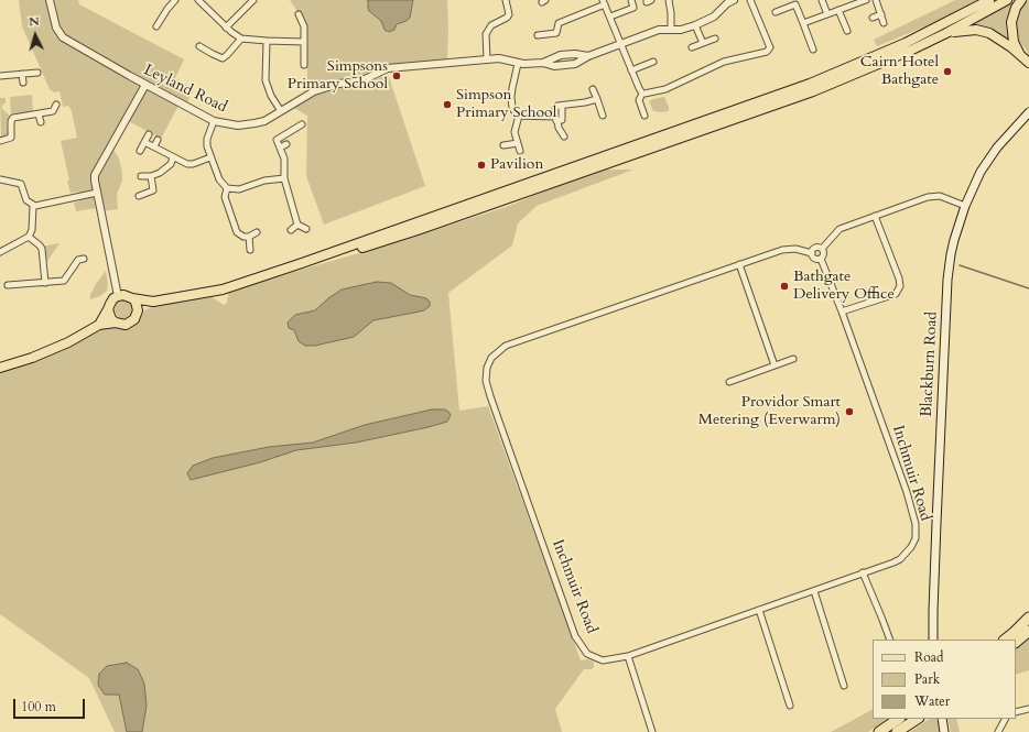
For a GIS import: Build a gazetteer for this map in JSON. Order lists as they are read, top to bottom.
{
  "streets": {
    "main road": ["Blackburn Road"],
    "street": ["Leyland Road", "Inchmuir Road"]
  },
  "places": [
    "Cairn Hotel Bathgate",
    "Simpsons Primary School",
    "Simpson Primary School",
    "Pavilion",
    "Bathgate Delivery Office",
    "Providor Smart Metering (Everwarm)"
  ],
  "legend": ["Road", "Park", "Water"],
  "scale_bar": "100 m",
  "north": "top"
}
